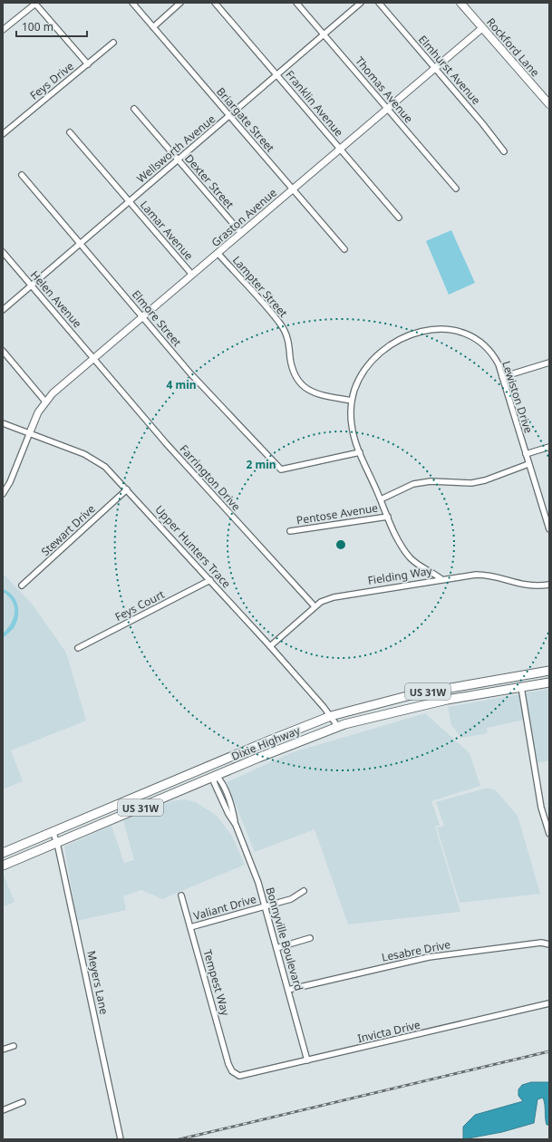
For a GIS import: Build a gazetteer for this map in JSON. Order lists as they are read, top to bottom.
{
  "streets": {
    "main road": ["Rockford Lane", "US 31W", "Dixie Highway"],
    "street": [
      "Elmhurst Avenue",
      "Feys Drive",
      "Thomas Avenue",
      "Franklin Avenue",
      "Briargate Street",
      "Wellsworth Avenue",
      "Dexter Street",
      "Graston Avenue",
      "Lamar Avenue",
      "Lampter Street",
      "Helen Avenue",
      "Elmore Street",
      "Lewiston Drive",
      "Farrington Drive",
      "Pentose Avenue",
      "Stewart Drive",
      "Upper Hunters Trace",
      "Fielding Way",
      "Feys Court",
      "Valiant Drive",
      "Bonnyville Boulevard",
      "Lesabre Drive",
      "Meyers Lane",
      "Tempest Way",
      "Invicta Drive"
    ]
  },
  "crossings": [
    ["Rockford Lane", "Graston Avenue"],
    ["Elmhurst Avenue", "Graston Avenue"],
    ["Thomas Avenue", "Wellsworth Avenue"],
    ["Thomas Avenue", "Graston Avenue"],
    ["Franklin Avenue", "Wellsworth Avenue"],
    ["Franklin Avenue", "Graston Avenue"],
    ["Briargate Street", "Wellsworth Avenue"],
    ["Briargate Street", "Graston Avenue"],
    ["Wellsworth Avenue", "Dexter Street"],
    ["Wellsworth Avenue", "Lamar Avenue"],
    ["Wellsworth Avenue", "Helen Avenue"],
    ["Wellsworth Avenue", "Elmore Street"],
    ["Dexter Street", "Graston Avenue"],
    ["Graston Avenue", "Lamar Avenue"],
    ["Graston Avenue", "Lampter Street"],
    ["Graston Avenue", "Helen Avenue"],
    ["Graston Avenue", "Elmore Street"],
    ["Graston Avenue", "Farrington Drive"],
    ["Graston Avenue", "Upper Hunters Trace"],
    ["Lampter Street", "Lewiston Drive"],
    ["Helen Avenue", "Farrington Drive"],
    ["Elmore Street", "Lewiston Drive"],
    ["Lewiston Drive", "Pentose Avenue"],
    ["Lewiston Drive", "Fielding Way"],
    ["Farrington Drive", "Fielding Way"],
    ["Stewart Drive", "Upper Hunters Trace"],
    ["Upper Hunters Trace", "Fielding Way"],
    ["Upper Hunters Trace", "Feys Court"],
    ["Upper Hunters Trace", "Dixie Highway"],
    ["Dixie Highway", "Bonnyville Boulevard"],
    ["Dixie Highway", "Meyers Lane"],
    ["Valiant Drive", "Bonnyville Boulevard"],
    ["Valiant Drive", "Tempest Way"],
    ["Bonnyville Boulevard", "Lesabre Drive"],
    ["Bonnyville Boulevard", "Invicta Drive"],
    ["Tempest Way", "Invicta Drive"]
  ],
  "scale_bar": "100 m",
  "rings": ["4 min", "2 min"]
}
